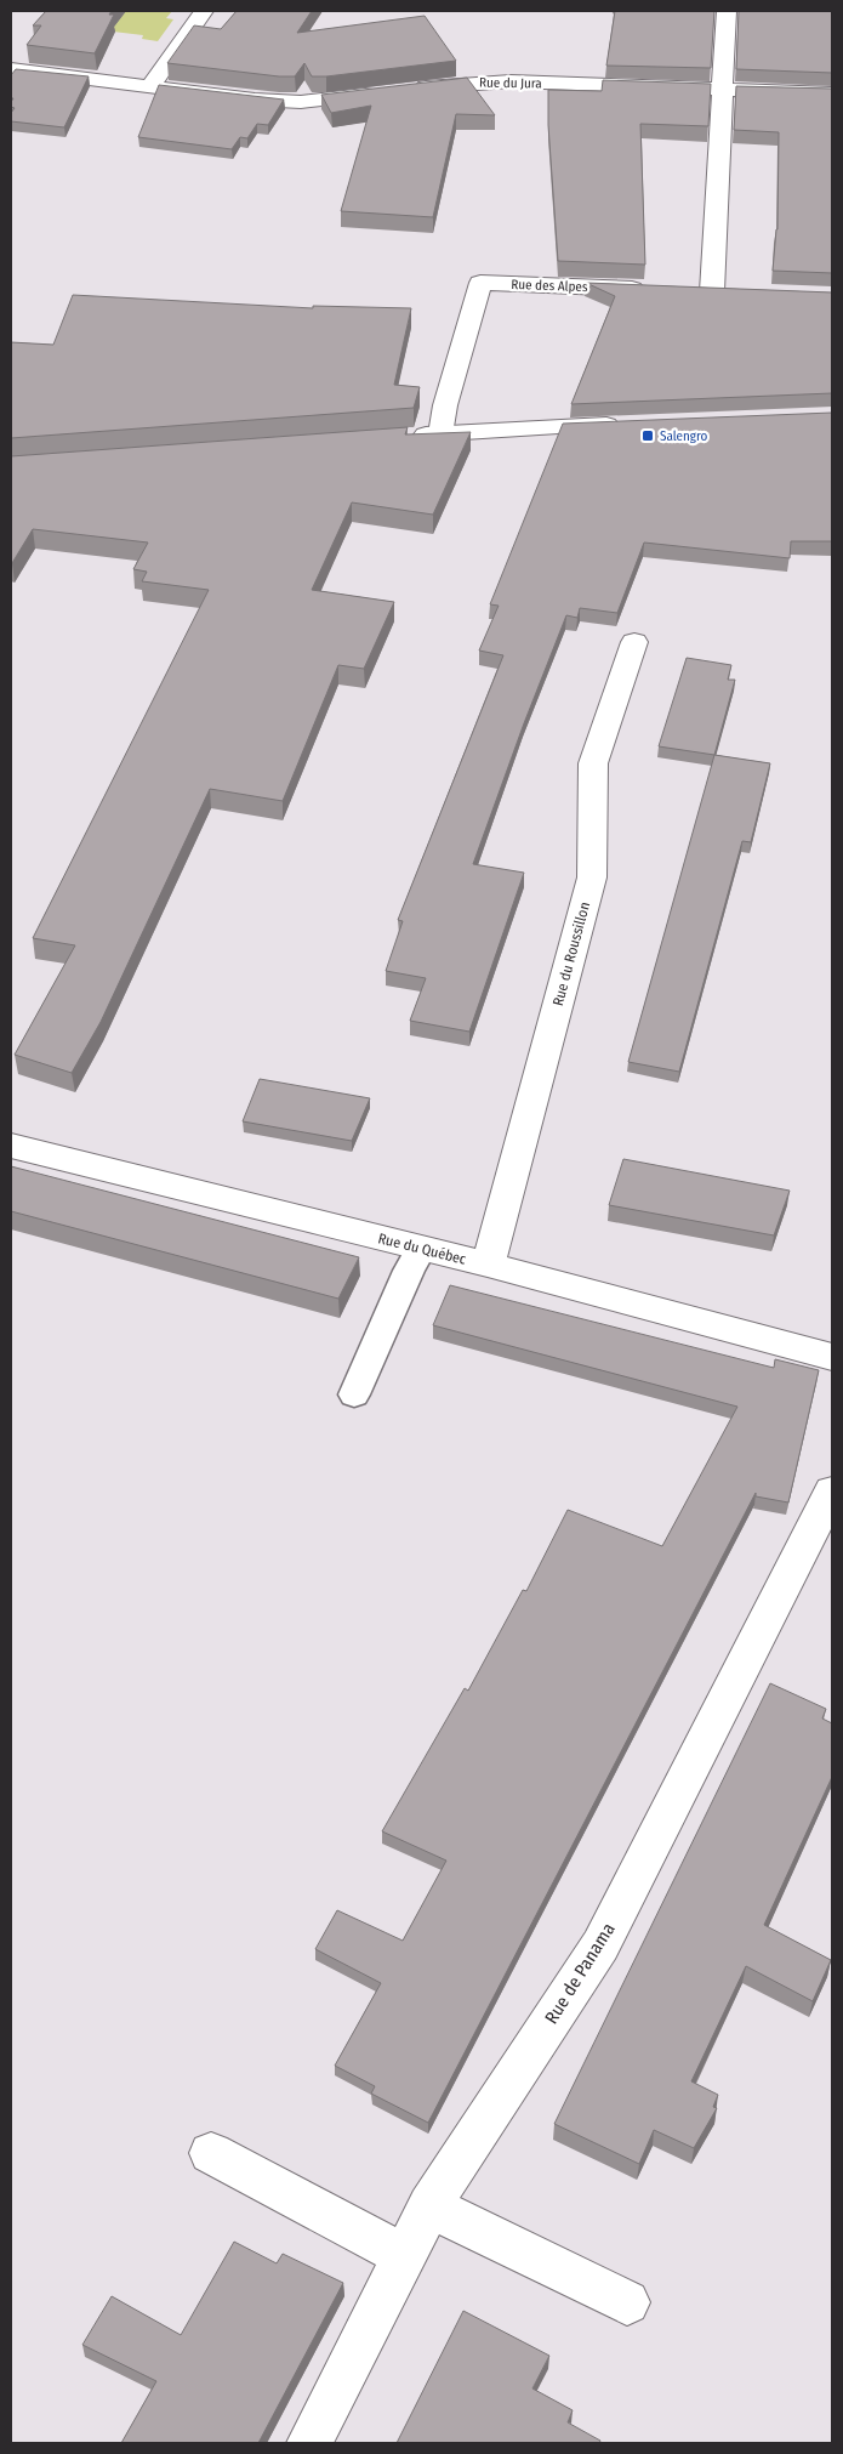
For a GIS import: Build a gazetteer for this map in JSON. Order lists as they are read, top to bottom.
{
  "streets": {
    "street": [
      "Rue du Jura",
      "Rue des Alpes",
      "Rue du Roussillon",
      "Rue du Québec",
      "Rue de Panama"
    ]
  },
  "crossings": [
    ["Rue du Roussillon", "Rue du Québec"]
  ],
  "places": {
    "transit": ["Salengro"]
  }
}
